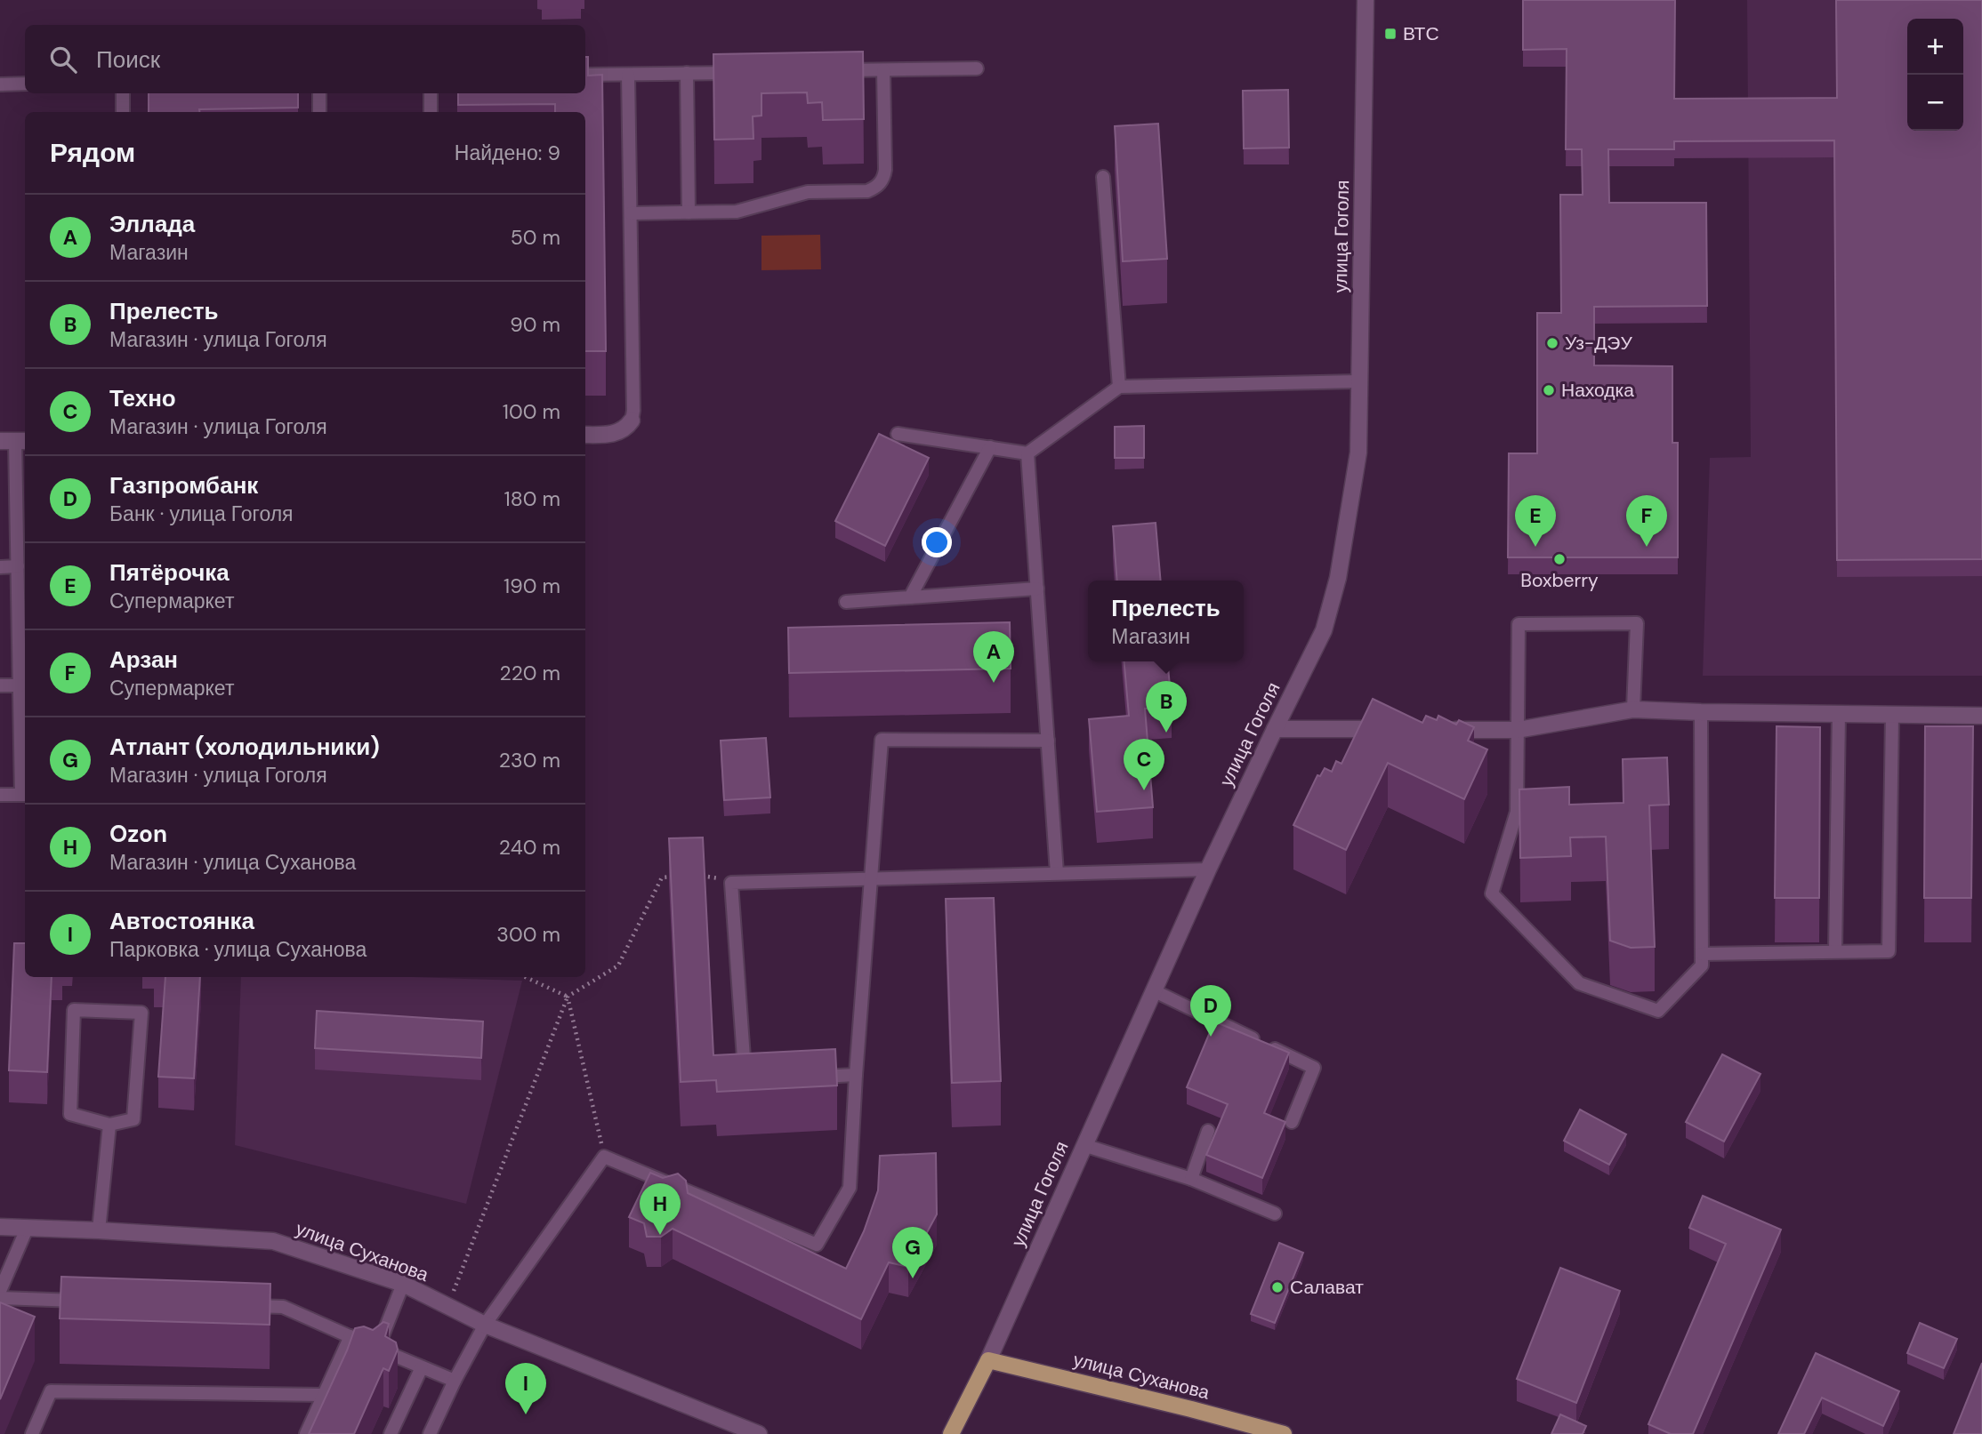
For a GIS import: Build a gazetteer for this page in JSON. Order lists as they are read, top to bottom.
{
  "streets": {
    "main road": ["улица Гоголя", "улица Суханова"]
  },
  "crossings": [
    ["улица Гоголя", "улица Суханова"]
  ],
  "places": {
    "transit": ["ВТС"],
    "other": [
      "Уз-ДЭУ",
      "Находка",
      "Boxberry",
      "Салават"
    ]
  },
  "page": {
    "map_buttons": ["+", "−"],
    "search": "Поиск",
    "heading": ["Рядом", "Найдено: 9"],
    "list": [
      {
        "mark": "A",
        "name": "Эллада",
        "note": "Магазин",
        "value": "50 m"
      },
      {
        "mark": "B",
        "name": "Прелесть",
        "note": "Магазин · улица Гоголя",
        "value": "90 m"
      },
      {
        "mark": "C",
        "name": "Техно",
        "note": "Магазин · улица Гоголя",
        "value": "100 m"
      },
      {
        "mark": "D",
        "name": "Газпромбанк",
        "note": "Банк · улица Гоголя",
        "value": "180 m"
      },
      {
        "mark": "E",
        "name": "Пятёрочка",
        "note": "Супермаркет",
        "value": "190 m"
      },
      {
        "mark": "F",
        "name": "Арзан",
        "note": "Супермаркет",
        "value": "220 m"
      },
      {
        "mark": "G",
        "name": "Атлант (холодильники)",
        "note": "Магазин · улица Гоголя",
        "value": "230 m"
      },
      {
        "mark": "H",
        "name": "Ozon",
        "note": "Магазин · улица Суханова",
        "value": "240 m"
      },
      {
        "mark": "I",
        "name": "Автостоянка",
        "note": "Парковка · улица Суханова",
        "value": "300 m"
      }
    ],
    "pins": [
      "E",
      "F",
      "A",
      "B",
      "C",
      "D",
      "H",
      "G",
      "I"
    ],
    "popup": ["Прелесть", "Магазин"]
  }
}
